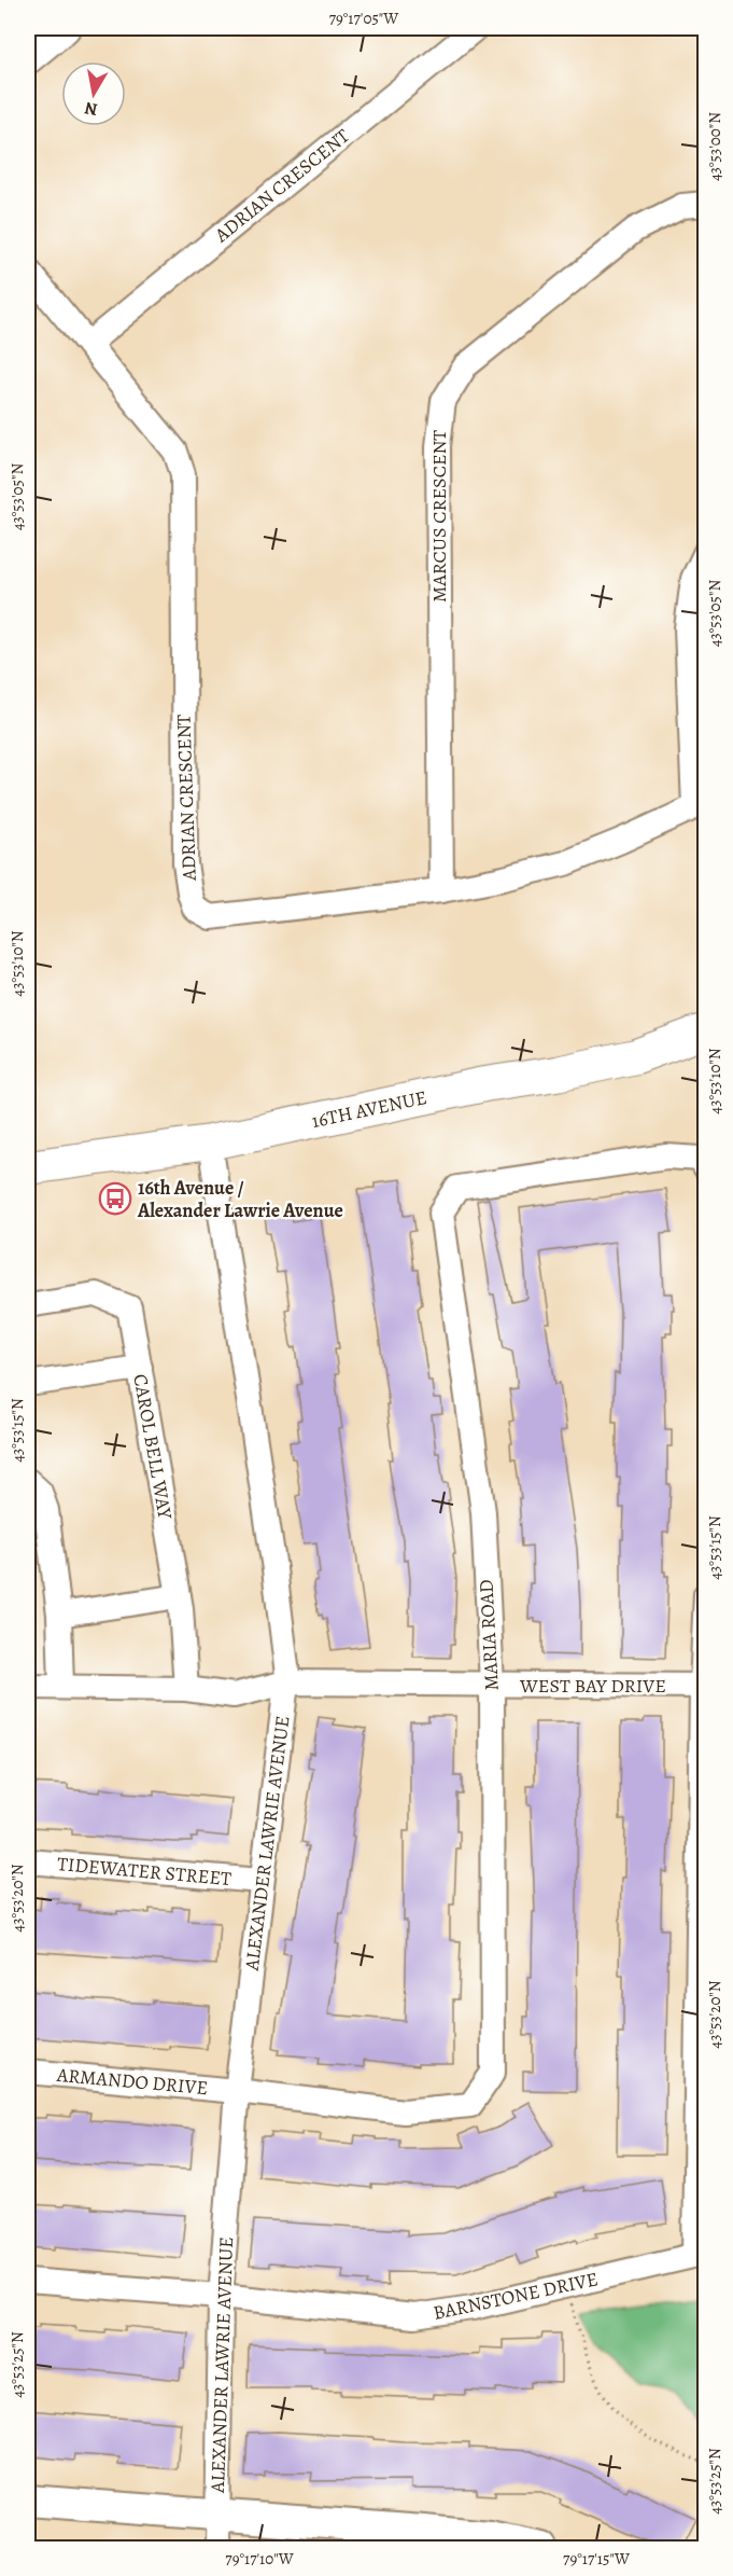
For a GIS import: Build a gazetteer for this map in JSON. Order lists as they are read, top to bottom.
{
  "streets": {
    "main road": ["16TH AVENUE"],
    "street": [
      "ADRIAN CRESCENT",
      "MARCUS CRESCENT",
      "CAROL BELL WAY",
      "MARIA ROAD",
      "WEST BAY DRIVE",
      "ALEXANDER LAWRIE AVENUE",
      "TIDEWATER STREET",
      "ARMANDO DRIVE",
      "BARNSTONE DRIVE"
    ]
  },
  "crossings": [
    ["ADRIAN CRESCENT", "MARCUS CRESCENT"],
    ["16TH AVENUE", "ALEXANDER LAWRIE AVENUE"],
    ["CAROL BELL WAY", "WEST BAY DRIVE"],
    ["MARIA ROAD", "WEST BAY DRIVE"],
    ["MARIA ROAD", "ALEXANDER LAWRIE AVENUE"],
    ["MARIA ROAD", "ARMANDO DRIVE"],
    ["WEST BAY DRIVE", "ALEXANDER LAWRIE AVENUE"],
    ["ALEXANDER LAWRIE AVENUE", "TIDEWATER STREET"],
    ["ALEXANDER LAWRIE AVENUE", "ARMANDO DRIVE"],
    ["ALEXANDER LAWRIE AVENUE", "BARNSTONE DRIVE"]
  ],
  "places": {
    "bus stop": ["16th Avenue / Alexander Lawrie Avenue"]
  },
  "north": "bottom",
  "coordinates": [
    "79°17'05\"W",
    "43°53'00\"N",
    "43°53'05\"N",
    "43°53'10\"N",
    "43°53'15\"N",
    "43°53'20\"N",
    "43°53'25\"N",
    "79°17'10\"W",
    "79°17'15\"W"
  ]
}
